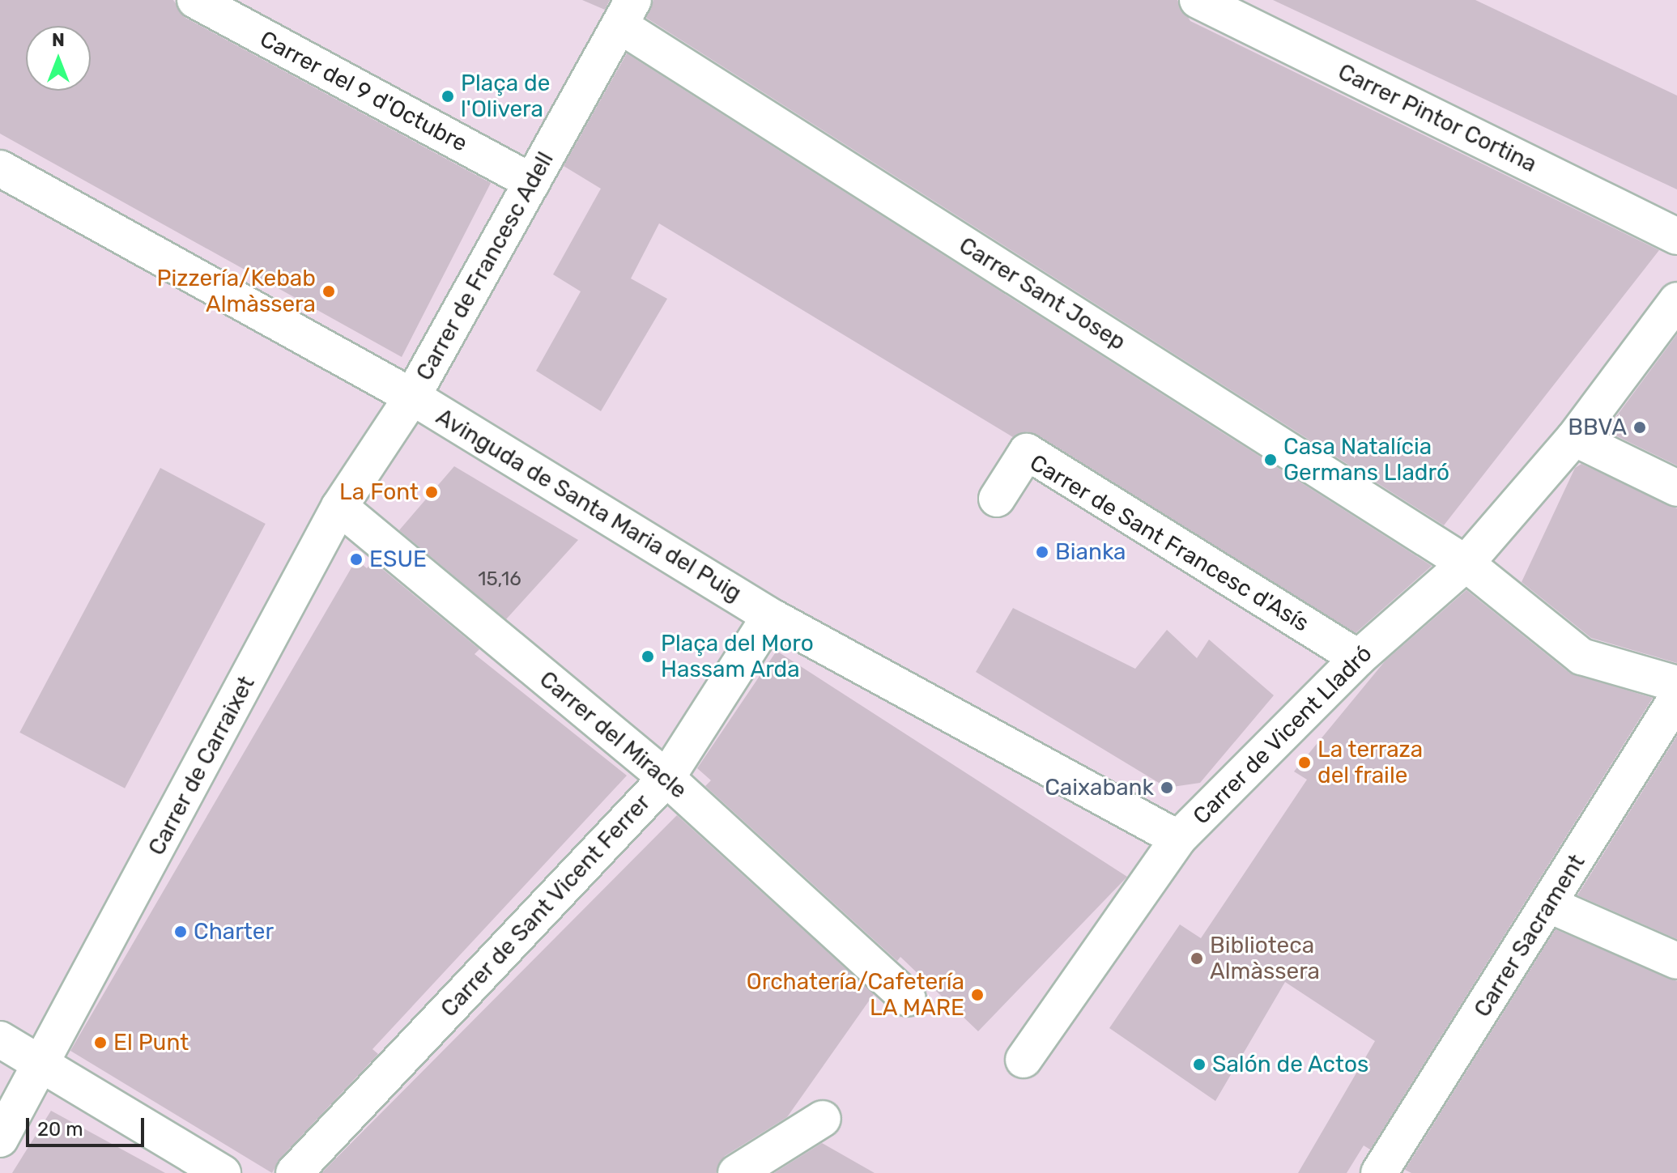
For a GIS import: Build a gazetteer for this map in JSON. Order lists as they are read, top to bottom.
{
  "streets": {
    "street": [
      "Carrer del 9 d'Octubre",
      "Carrer Pintor Cortina",
      "Carrer de Francesc Adell",
      "Carrer Sant Josep",
      "Avinguda de Santa Maria del Puig",
      "Carrer de Sant Francesc d'Asís",
      "Carrer del Miracle",
      "Carrer de Vicent Lladró",
      "Carrer de Carraixet",
      "Carrer de Sant Vicent Ferrer",
      "Carrer Sacrament"
    ]
  },
  "crossings": [
    ["Carrer del 9 d'Octubre", "Carrer de Francesc Adell"],
    ["Carrer de Francesc Adell", "Carrer Sant Josep"],
    ["Carrer de Francesc Adell", "Avinguda de Santa Maria del Puig"],
    ["Carrer de Francesc Adell", "Carrer de Carraixet"],
    ["Carrer Sant Josep", "Carrer de Vicent Lladró"],
    ["Avinguda de Santa Maria del Puig", "Carrer de Vicent Lladró"],
    ["Avinguda de Santa Maria del Puig", "Carrer de Carraixet"],
    ["Avinguda de Santa Maria del Puig", "Carrer de Sant Vicent Ferrer"],
    ["Carrer de Sant Francesc d'Asís", "Carrer de Vicent Lladró"],
    ["Carrer del Miracle", "Carrer de Carraixet"],
    ["Carrer del Miracle", "Carrer de Sant Vicent Ferrer"]
  ],
  "places": [
    "Plaça de l'Olivera",
    "Pizzería/Kebab Almàssera",
    "BBVA",
    "Casa Natalícia Germans Lladró",
    "La Font",
    "Bianka",
    "ESUE",
    "Plaça del Moro Hassam Arda",
    "La terraza del fraile",
    "Caixabank",
    "Charter",
    "Biblioteca Almàssera",
    "Orchatería/Cafetería LA MARE",
    "El Punt",
    "Salón de Actos"
  ],
  "house_numbers": ["15,16"],
  "scale_bar": "20 m",
  "north": "top"
}
